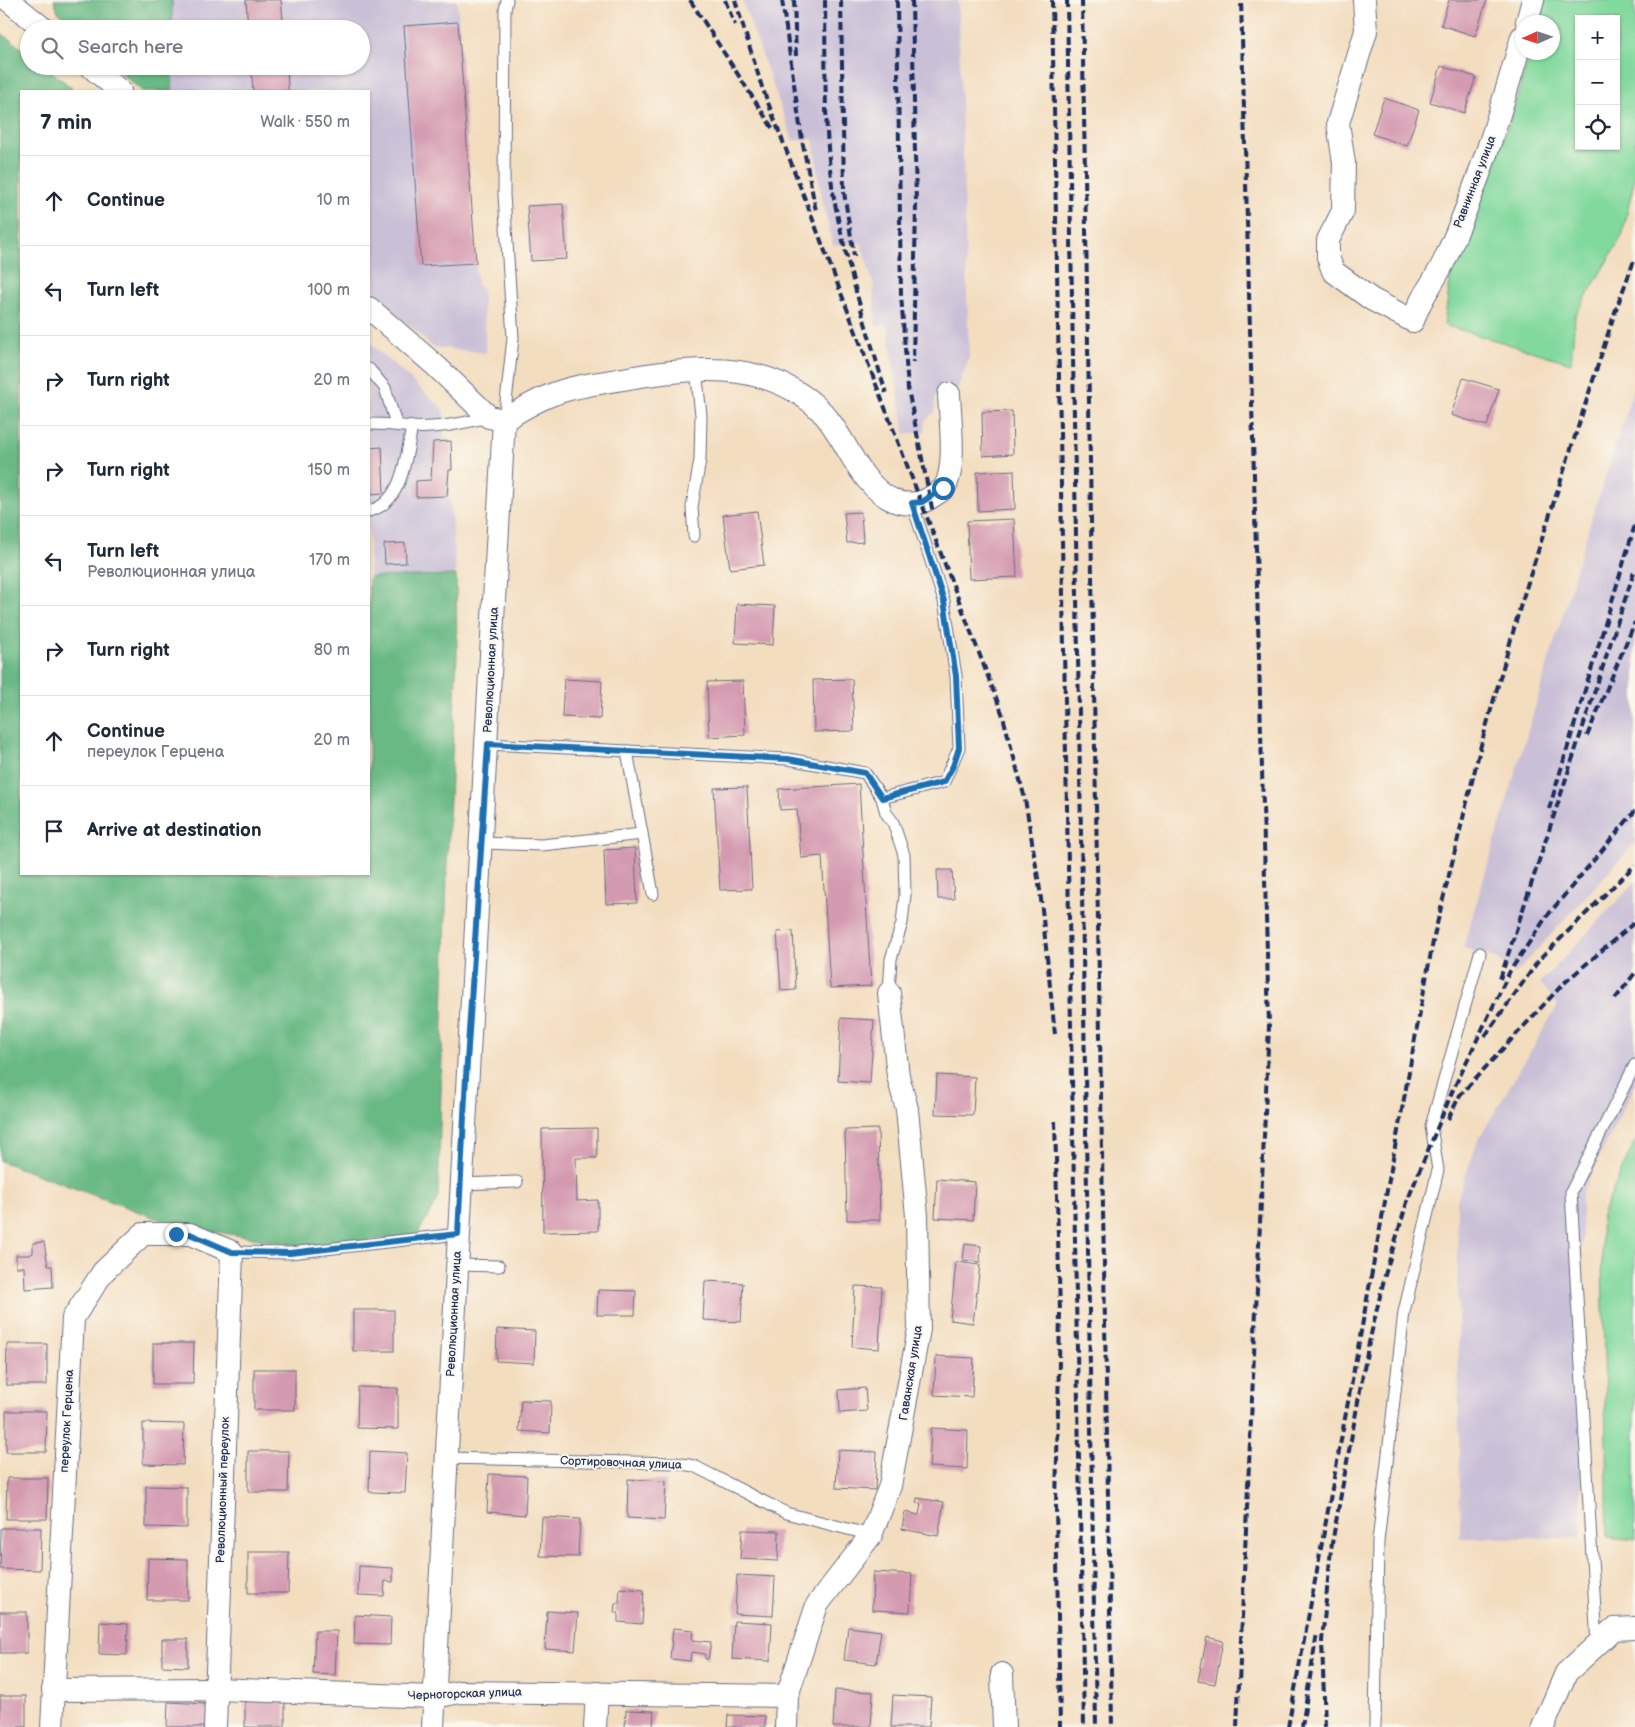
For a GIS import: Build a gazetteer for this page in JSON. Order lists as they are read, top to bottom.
{
  "streets": {
    "street": [
      "Равнинная улица",
      "Революционная улица",
      "Гаванская улица",
      "переулок Герцена",
      "Революционный переулок",
      "Черногорская улица"
    ],
    "lane": ["Сортировочная улица"]
  },
  "crossings": [
    ["Революционная улица", "Сортировочная улица"],
    ["Революционная улица", "Черногорская улица"],
    ["Гаванская улица", "Сортировочная улица"],
    ["Гаванская улица", "Черногорская улица"],
    ["переулок Герцена", "Революционный переулок"],
    ["переулок Герцена", "Черногорская улица"],
    ["Революционный переулок", "Черногорская улица"]
  ],
  "north": "left",
  "page": {
    "map_buttons": ["+", "−"],
    "search": "Search here",
    "heading": ["7 min", "Walk · 550 m"],
    "list": [
      ["Continue", "10 m"],
      ["Turn left", "100 m"],
      ["Turn right", "20 m"],
      ["Turn right", "150 m"],
      ["Turn left", "Революционная улица", "170 m"],
      ["Turn right", "80 m"],
      ["Continue", "переулок Герцена", "20 m"],
      "Arrive at destination"
    ]
  }
}
